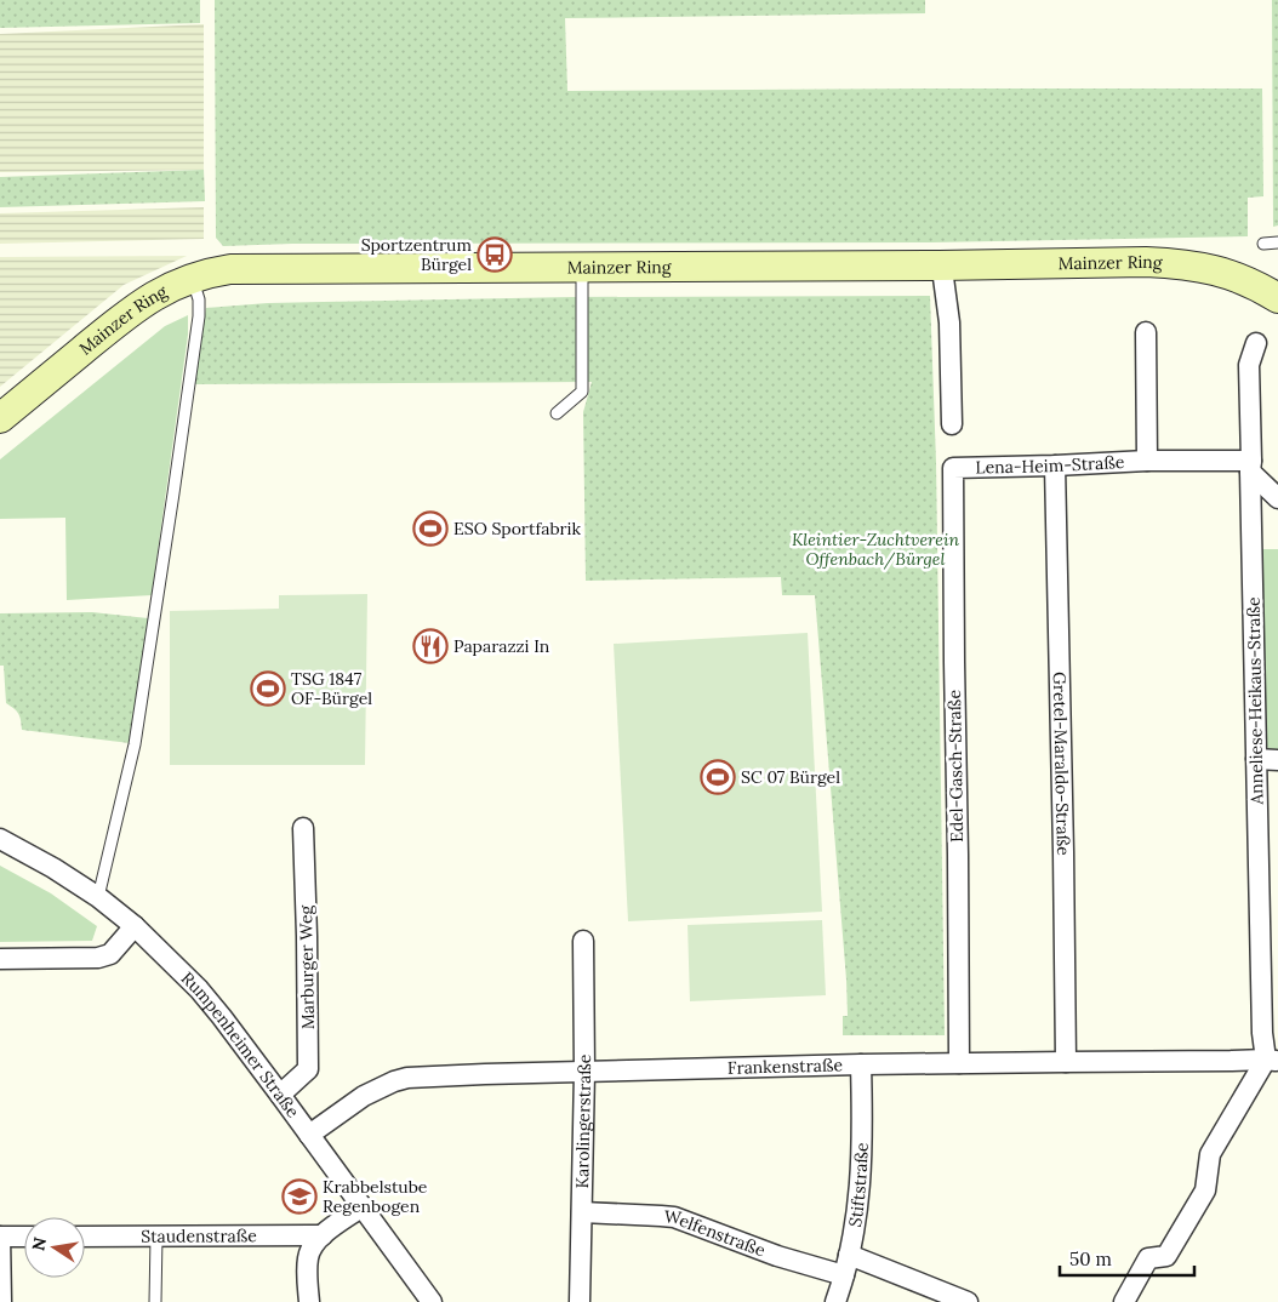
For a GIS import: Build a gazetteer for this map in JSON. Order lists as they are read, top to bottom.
{
  "streets": {
    "street": [
      "Mainzer Ring",
      "Lena-Heim-Straße",
      "Anneliese-Heikaus-Straße",
      "Gretel-Maraldo-Straße",
      "Edel-Gasch-Straße",
      "Marburger Weg",
      "Rumpenheimer Straße",
      "Frankenstraße",
      "Karolingerstraße",
      "Stiftstraße",
      "Staudenstraße",
      "Welfenstraße"
    ]
  },
  "crossings": [
    ["Lena-Heim-Straße", "Anneliese-Heikaus-Straße"],
    ["Lena-Heim-Straße", "Gretel-Maraldo-Straße"],
    ["Lena-Heim-Straße", "Edel-Gasch-Straße"],
    ["Anneliese-Heikaus-Straße", "Frankenstraße"],
    ["Gretel-Maraldo-Straße", "Frankenstraße"],
    ["Edel-Gasch-Straße", "Frankenstraße"],
    ["Marburger Weg", "Rumpenheimer Straße"],
    ["Rumpenheimer Straße", "Frankenstraße"],
    ["Frankenstraße", "Karolingerstraße"],
    ["Frankenstraße", "Stiftstraße"],
    ["Karolingerstraße", "Welfenstraße"],
    ["Stiftstraße", "Welfenstraße"]
  ],
  "parks": ["Kleintier-Zuchtverein Offenbach/Bürgel"],
  "places": {
    "bus stop": ["Sportzentrum Bürgel"],
    "sports": ["ESO Sportfabrik", "TSG 1847 OF-Bürgel", "SC 07 Bürgel"],
    "restaurant": ["Paparazzi In"],
    "school or university": ["Krabbelstube Regenbogen"]
  },
  "scale_bar": "50 m",
  "north": "left"
}
